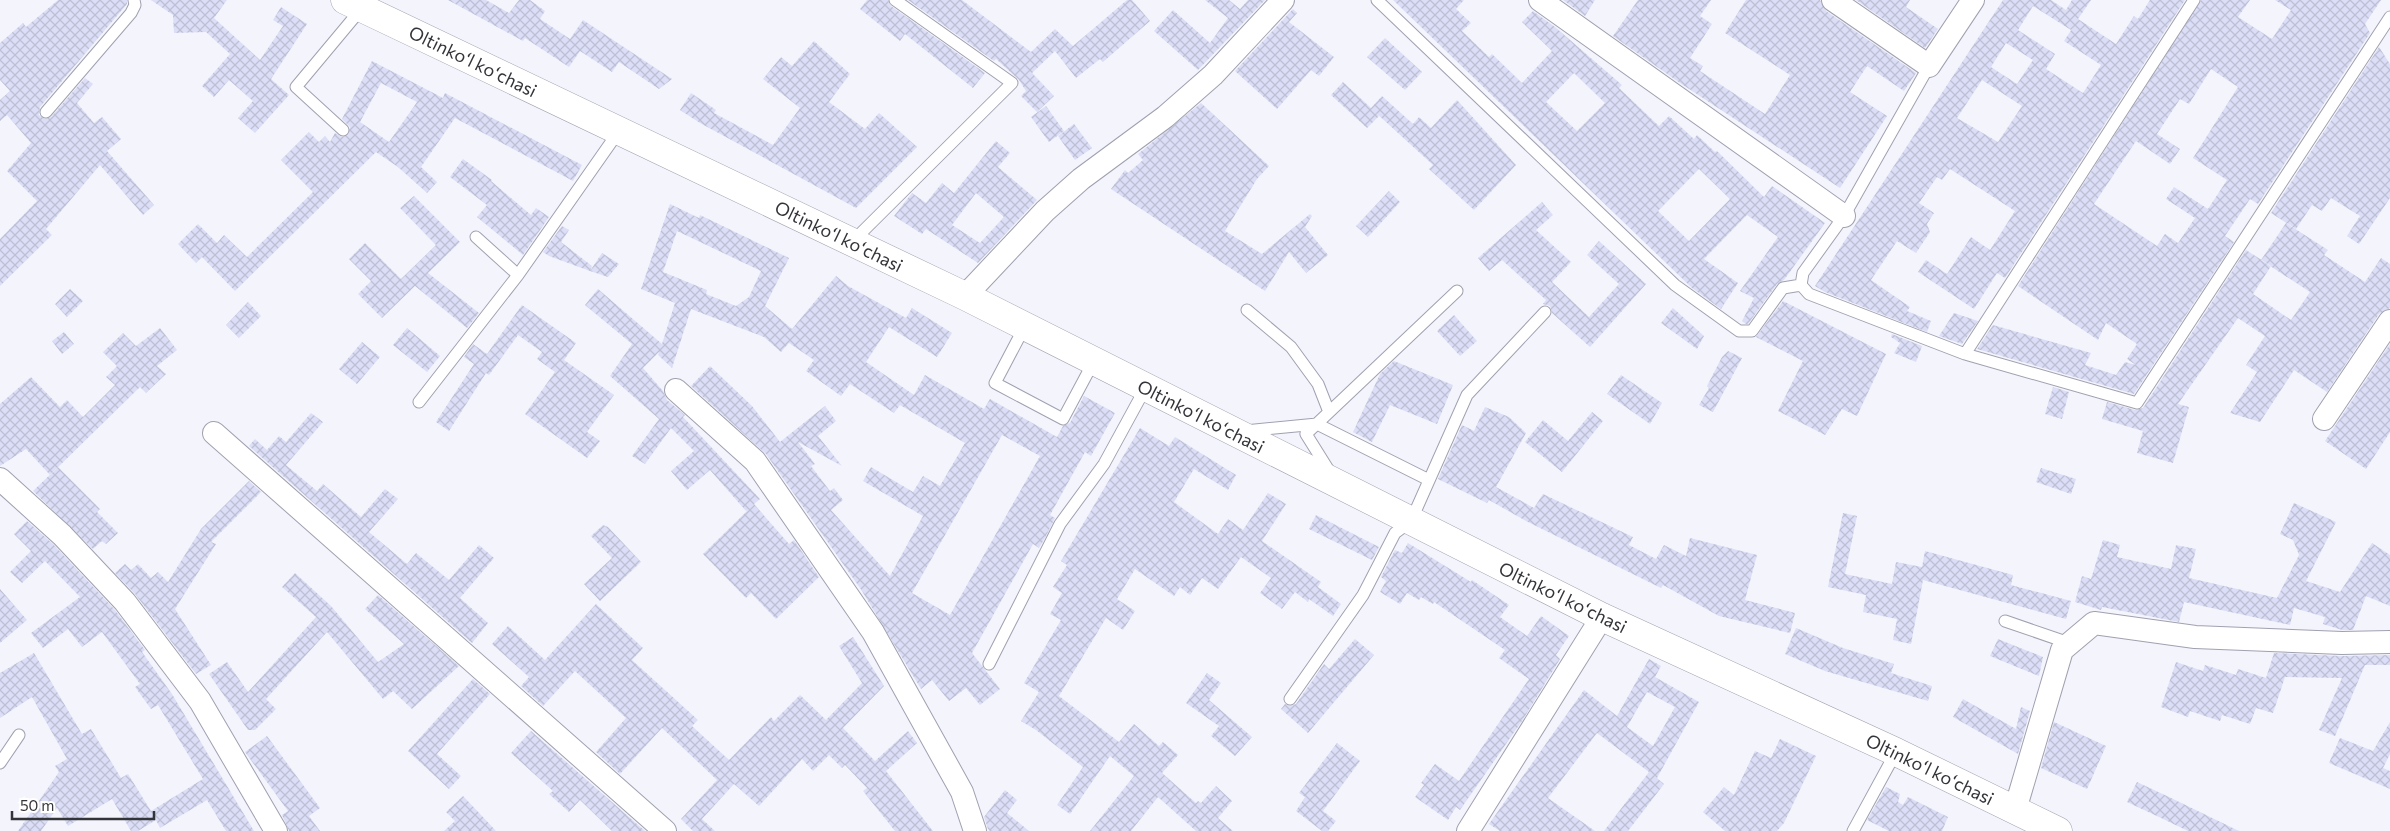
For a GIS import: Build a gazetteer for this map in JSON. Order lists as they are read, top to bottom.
{
  "streets": {
    "main road": ["Oltinkoʻl koʻchasi"]
  },
  "scale_bar": "50 m"
}
